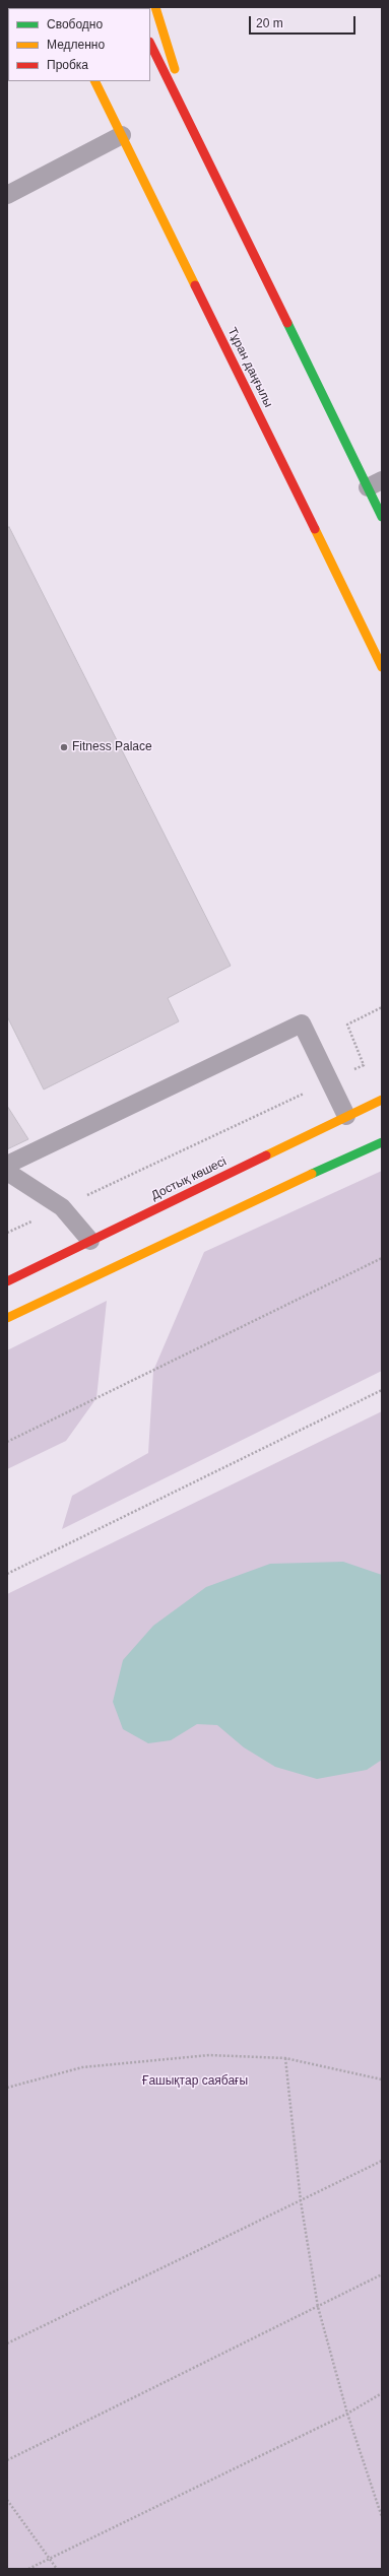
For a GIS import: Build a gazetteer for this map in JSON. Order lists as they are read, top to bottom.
{
  "streets": {
    "main road": ["Тұран даңғылы", "Достық көшесі"]
  },
  "parks": ["Ғашықтар саябағы"],
  "places": ["Fitness Palace"],
  "legend": ["Свободно", "Медленно", "Пробка"],
  "scale_bar": "20 m"
}
